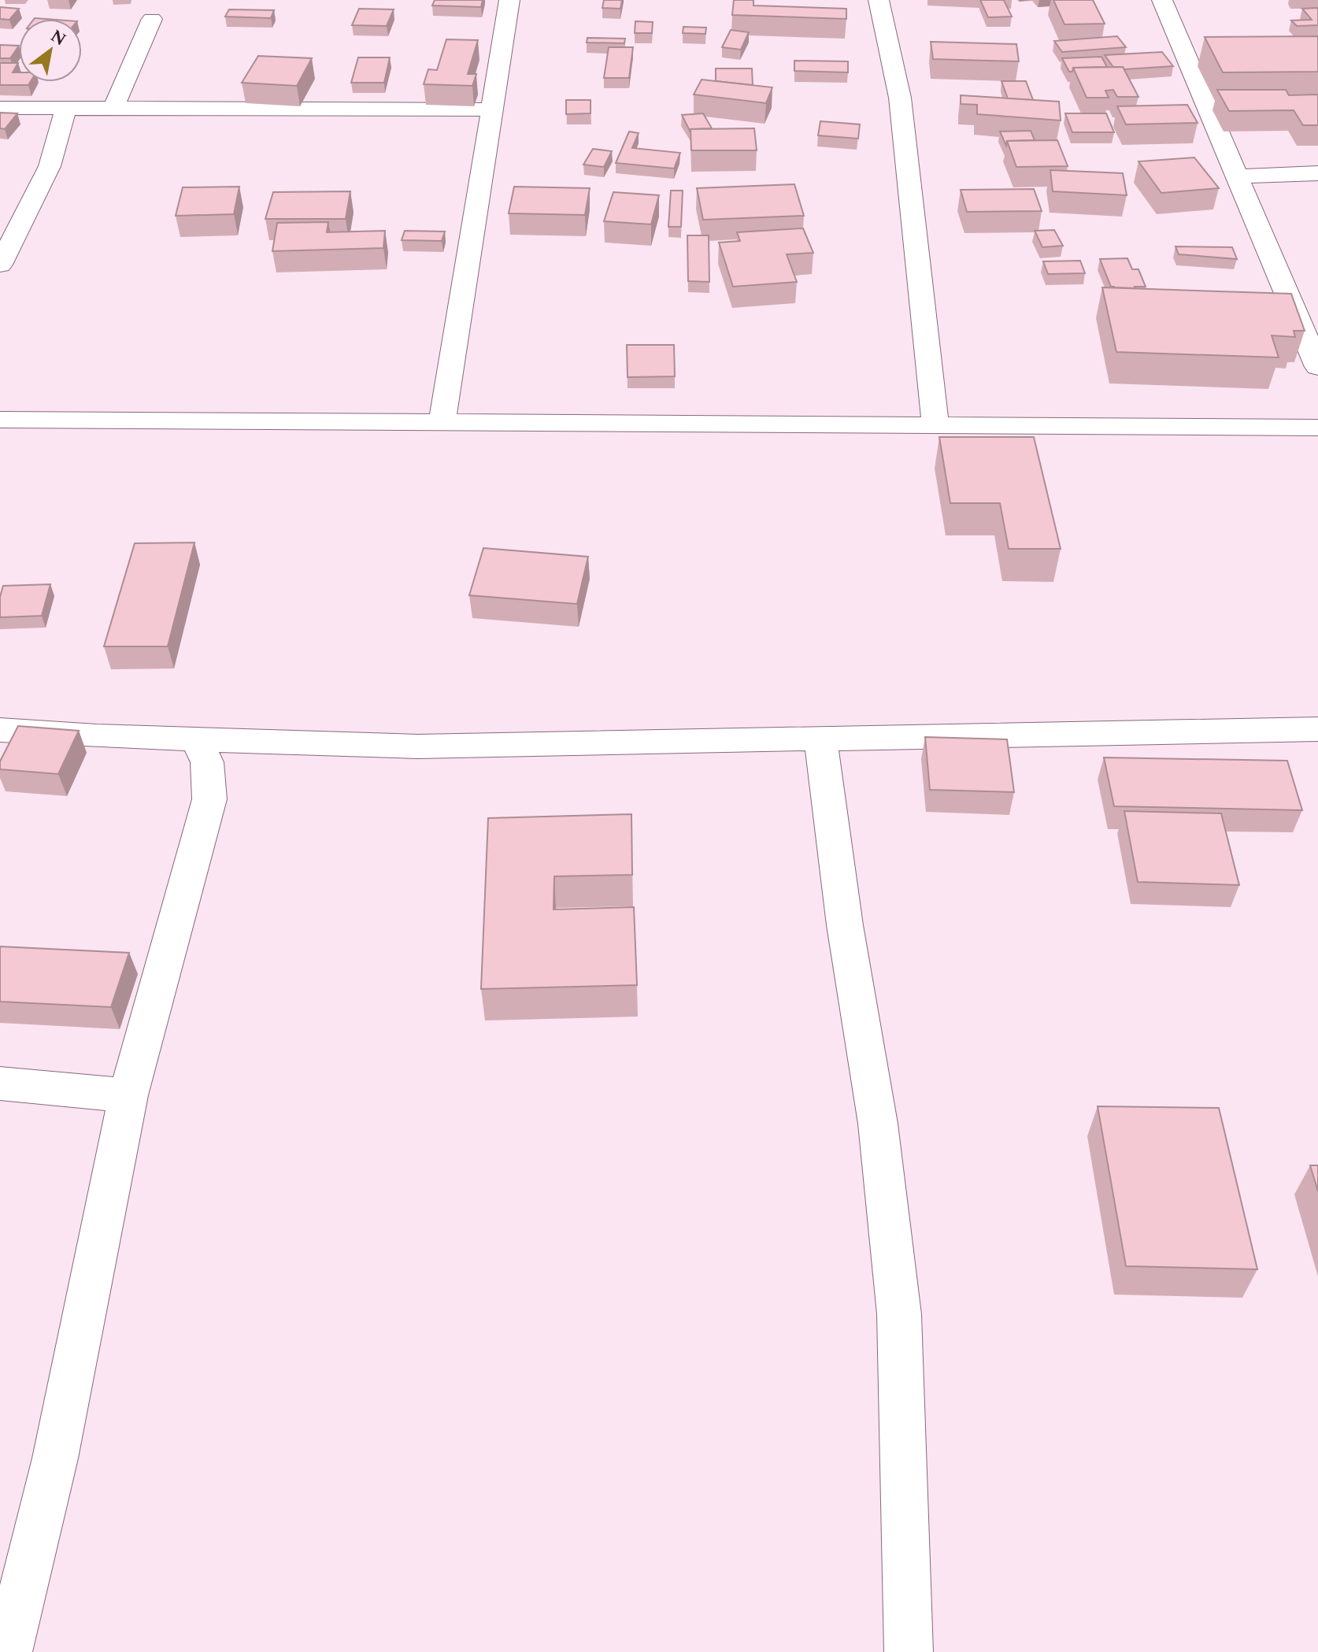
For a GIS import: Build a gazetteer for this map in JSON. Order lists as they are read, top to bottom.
{
  "north": "top right"
}
